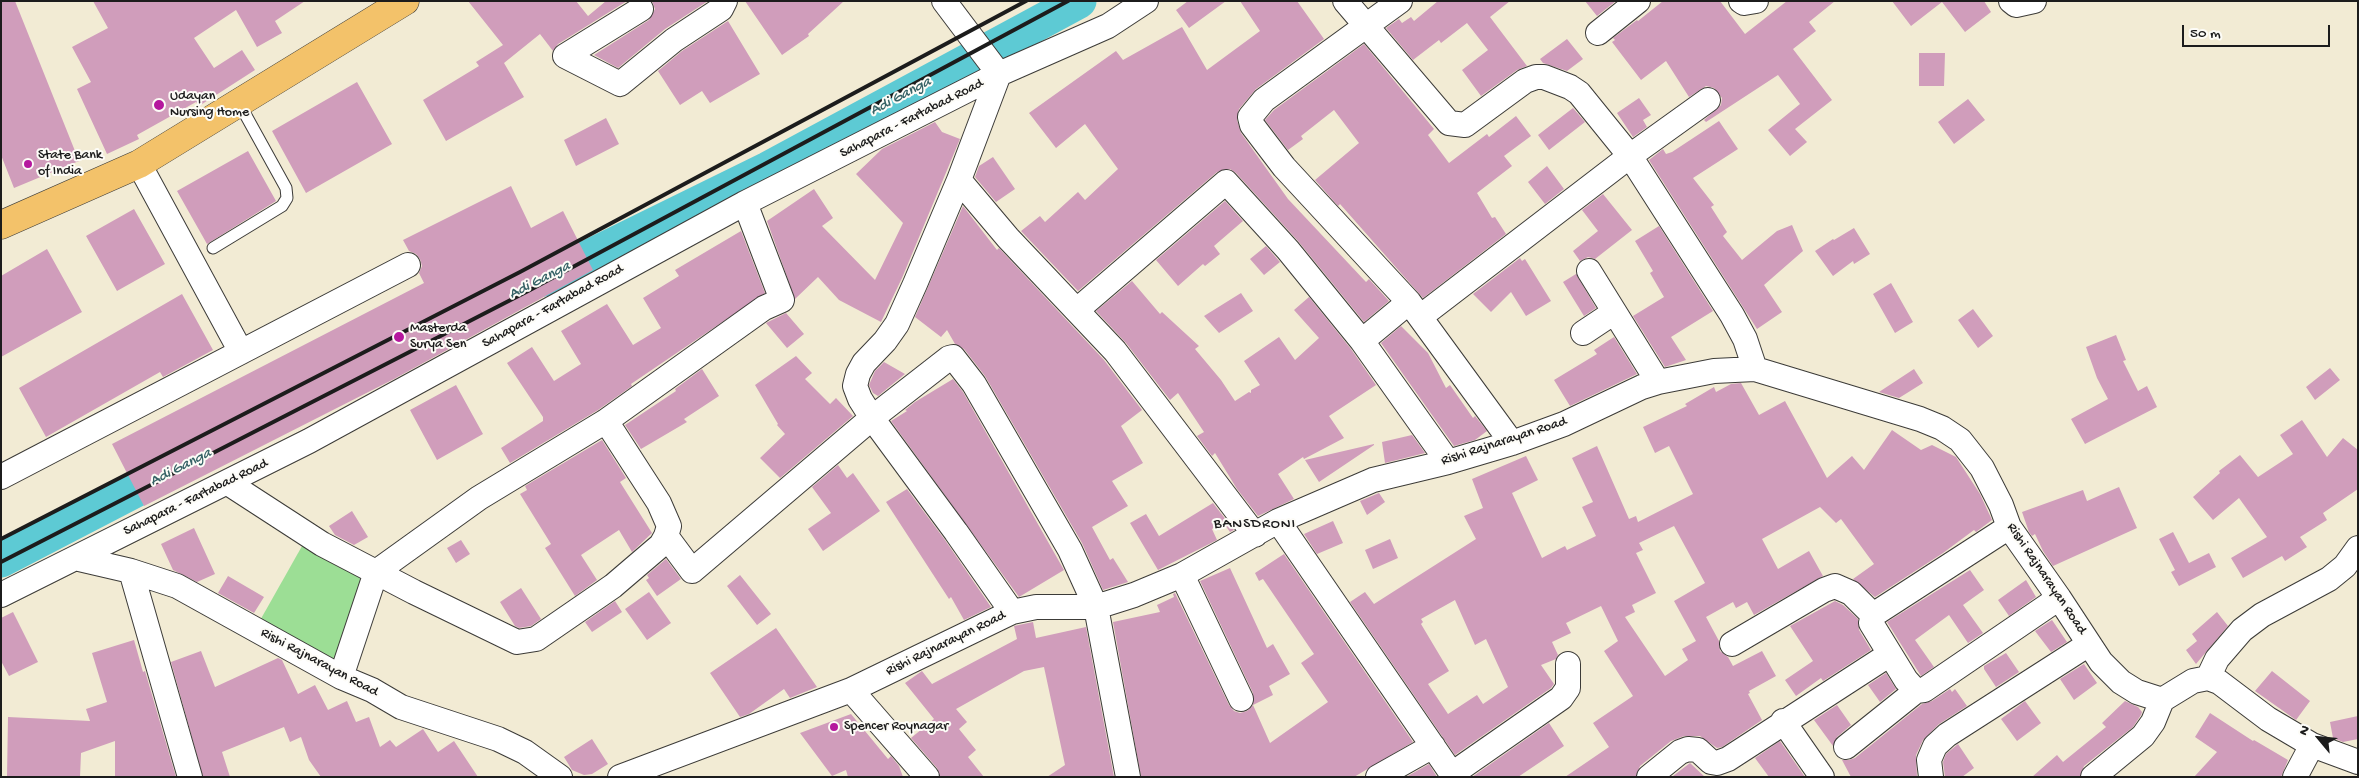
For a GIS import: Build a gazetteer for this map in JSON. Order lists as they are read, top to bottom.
{
  "streets": {
    "street": ["Sahapara - Fartabad Road", "Rishi Rajnarayan Road"]
  },
  "crossings": [
    ["Sahapara - Fartabad Road", "Rishi Rajnarayan Road"]
  ],
  "districts": ["BANSDRONI"],
  "water": ["Adi Ganga"],
  "places": [
    "Udayan Nursing Home",
    "State Bank of India",
    "Masterda Surya Sen",
    "Spencer Roynagar"
  ],
  "scale_bar": "50 m",
  "north": "top left"
}
